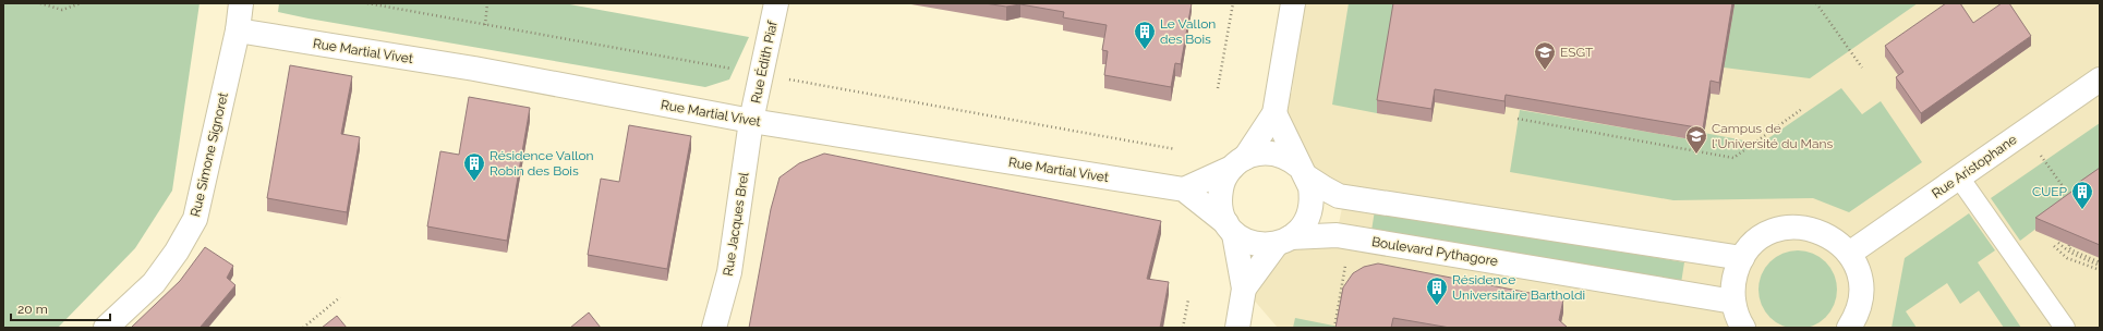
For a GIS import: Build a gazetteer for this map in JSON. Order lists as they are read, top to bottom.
{
  "streets": {
    "street": [
      "Rue Martial Vivet",
      "Rue Édith Piaf",
      "Rue Simone Signoret",
      "Rue Aristophane",
      "Rue Jacques Brel",
      "Boulevard Pythagore"
    ]
  },
  "crossings": [
    ["Rue Martial Vivet", "Rue Édith Piaf"],
    ["Rue Martial Vivet", "Rue Simone Signoret"],
    ["Rue Martial Vivet", "Rue Jacques Brel"],
    ["Rue Édith Piaf", "Rue Jacques Brel"]
  ],
  "places": {
    "building": [
      "Le Vallon des Bois",
      "Résidence Vallon Robin des Bois",
      "CUEP",
      "Résidence Universitaire Bartholdi"
    ],
    "school or university": ["ESGT", "Campus de l'Université du Mans"]
  },
  "scale_bar": "20 m"
}
